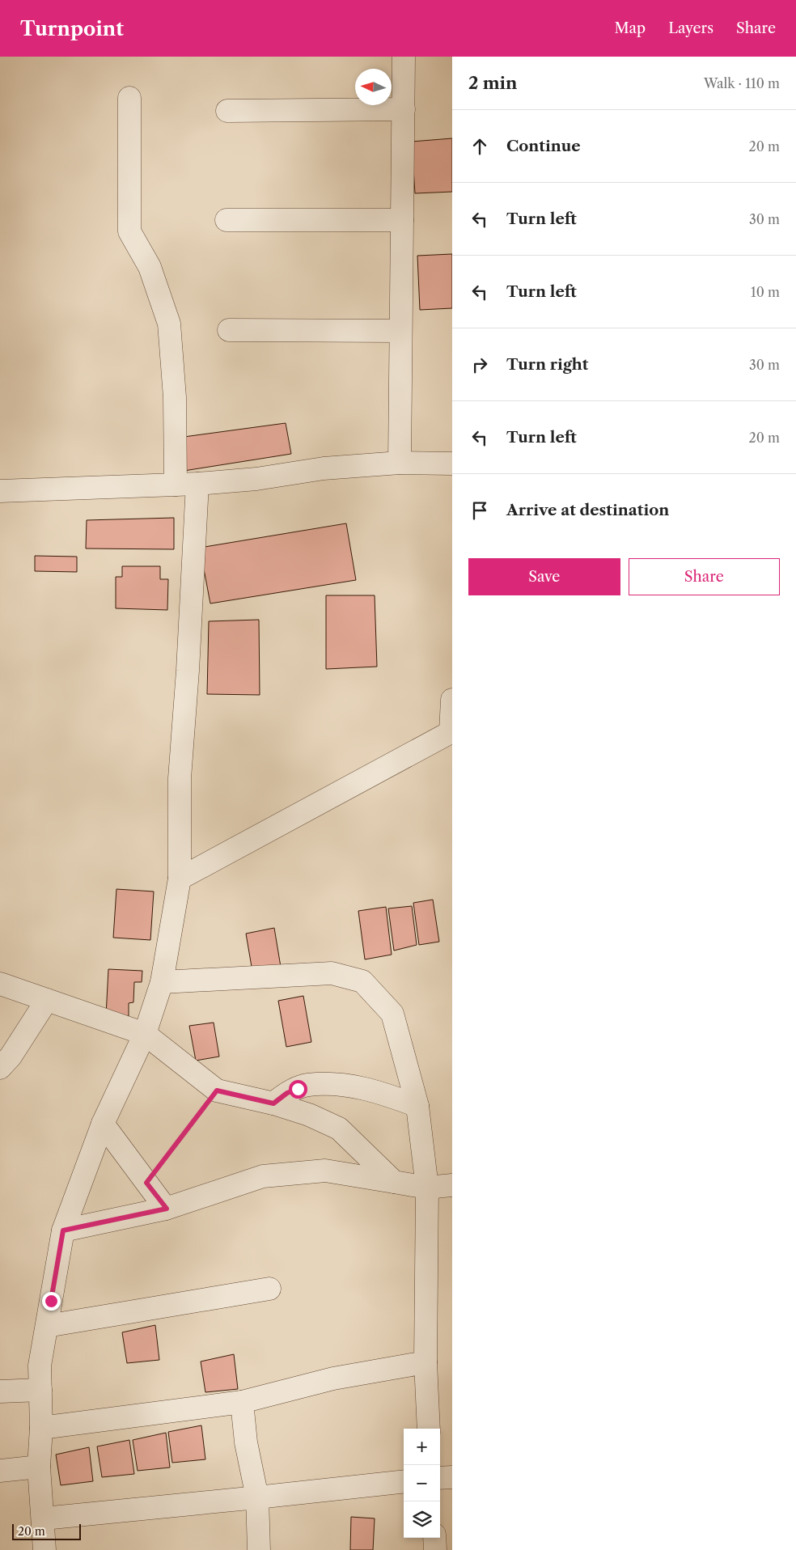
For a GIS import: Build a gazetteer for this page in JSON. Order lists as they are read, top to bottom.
{
  "scale_bar": "20 m",
  "north": "left",
  "page": {
    "header": "Turnpoint",
    "nav": ["Map", "Layers", "Share"],
    "heading": ["2 min", "Walk · 110 m"],
    "list": [
      ["Continue", "20 m"],
      ["Turn left", "30 m"],
      ["Turn left", "10 m"],
      ["Turn right", "30 m"],
      ["Turn left", "20 m"],
      "Arrive at destination"
    ],
    "buttons": ["Save", "Share"],
    "map_buttons": ["+", "−"],
    "scale": "20 m"
  }
}
